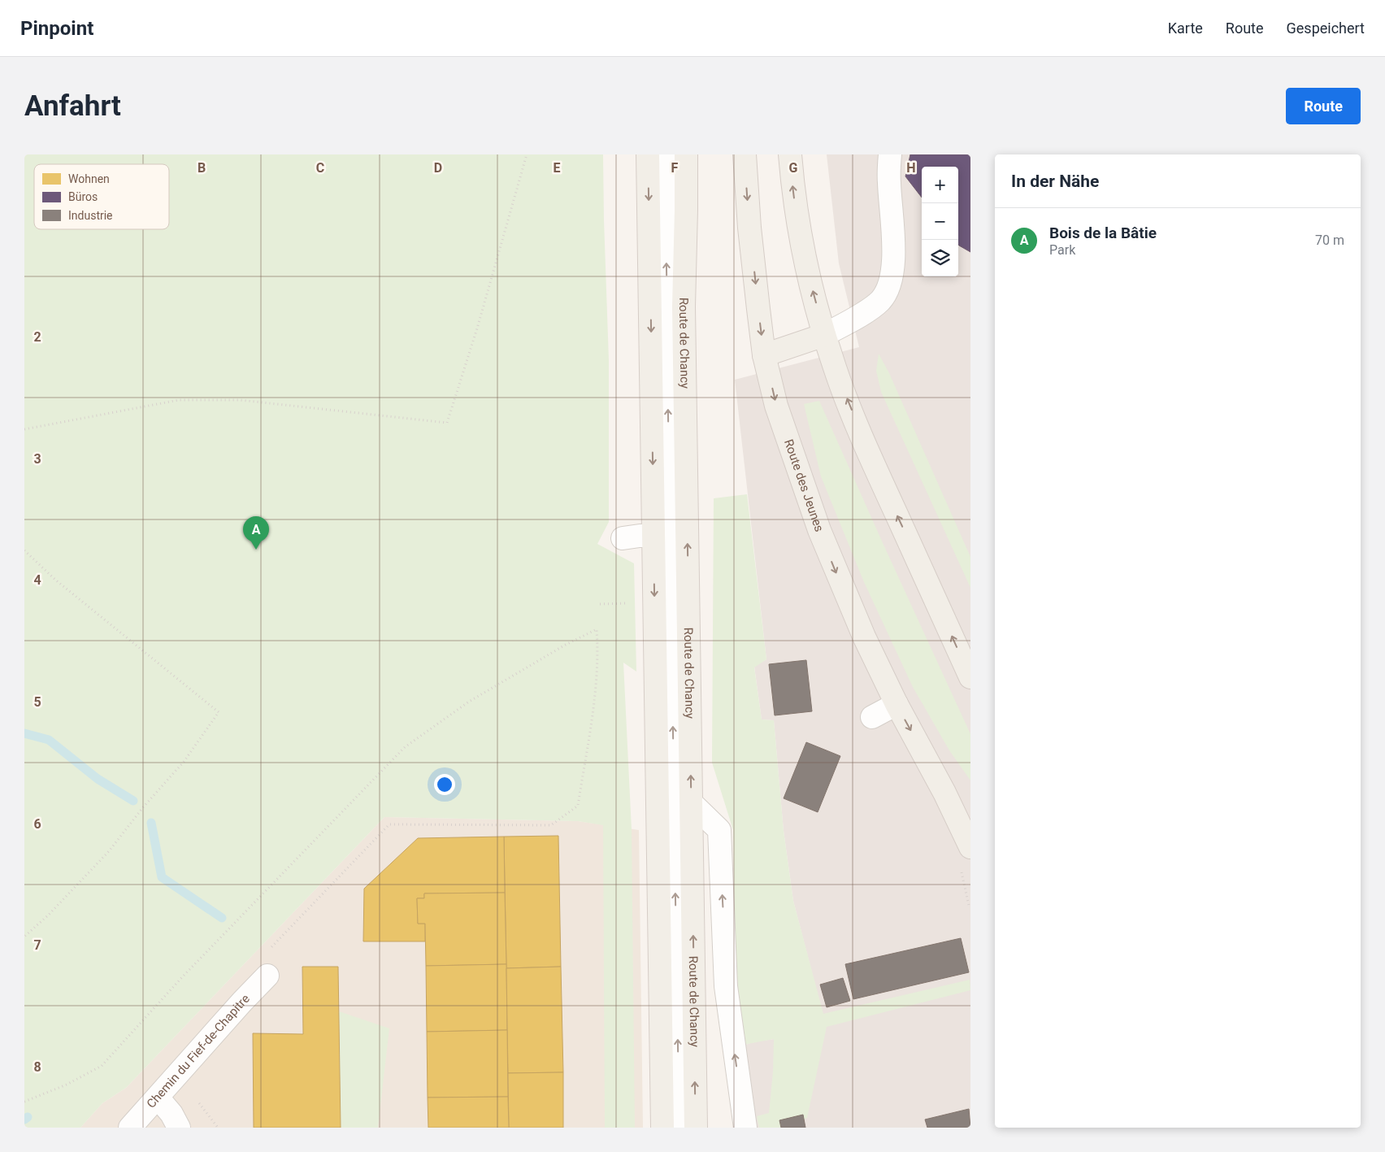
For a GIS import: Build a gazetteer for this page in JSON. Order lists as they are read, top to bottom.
{
  "streets": {
    "main road": ["Route de Chancy", "Route des Jeunes"],
    "street": ["Chemin du Fief-de-Chapitre"]
  },
  "legend": ["Wohnen", "Büros", "Industrie"],
  "page": {
    "header": "Pinpoint",
    "nav": ["Karte", "Route", "Gespeichert"],
    "buttons": "Route",
    "title": "Anfahrt",
    "heading": "In der Nähe",
    "map_buttons": ["+", "−"],
    "list": [
      {
        "mark": "A",
        "name": "Bois de la Bâtie",
        "note": "Park",
        "value": "70 m"
      }
    ],
    "pins": "A"
  },
  "grid": {
    "columns": [
      "B",
      "C",
      "D",
      "E",
      "F",
      "G",
      "H"
    ],
    "rows": [
      "2",
      "3",
      "4",
      "5",
      "6",
      "7",
      "8"
    ]
  }
}
